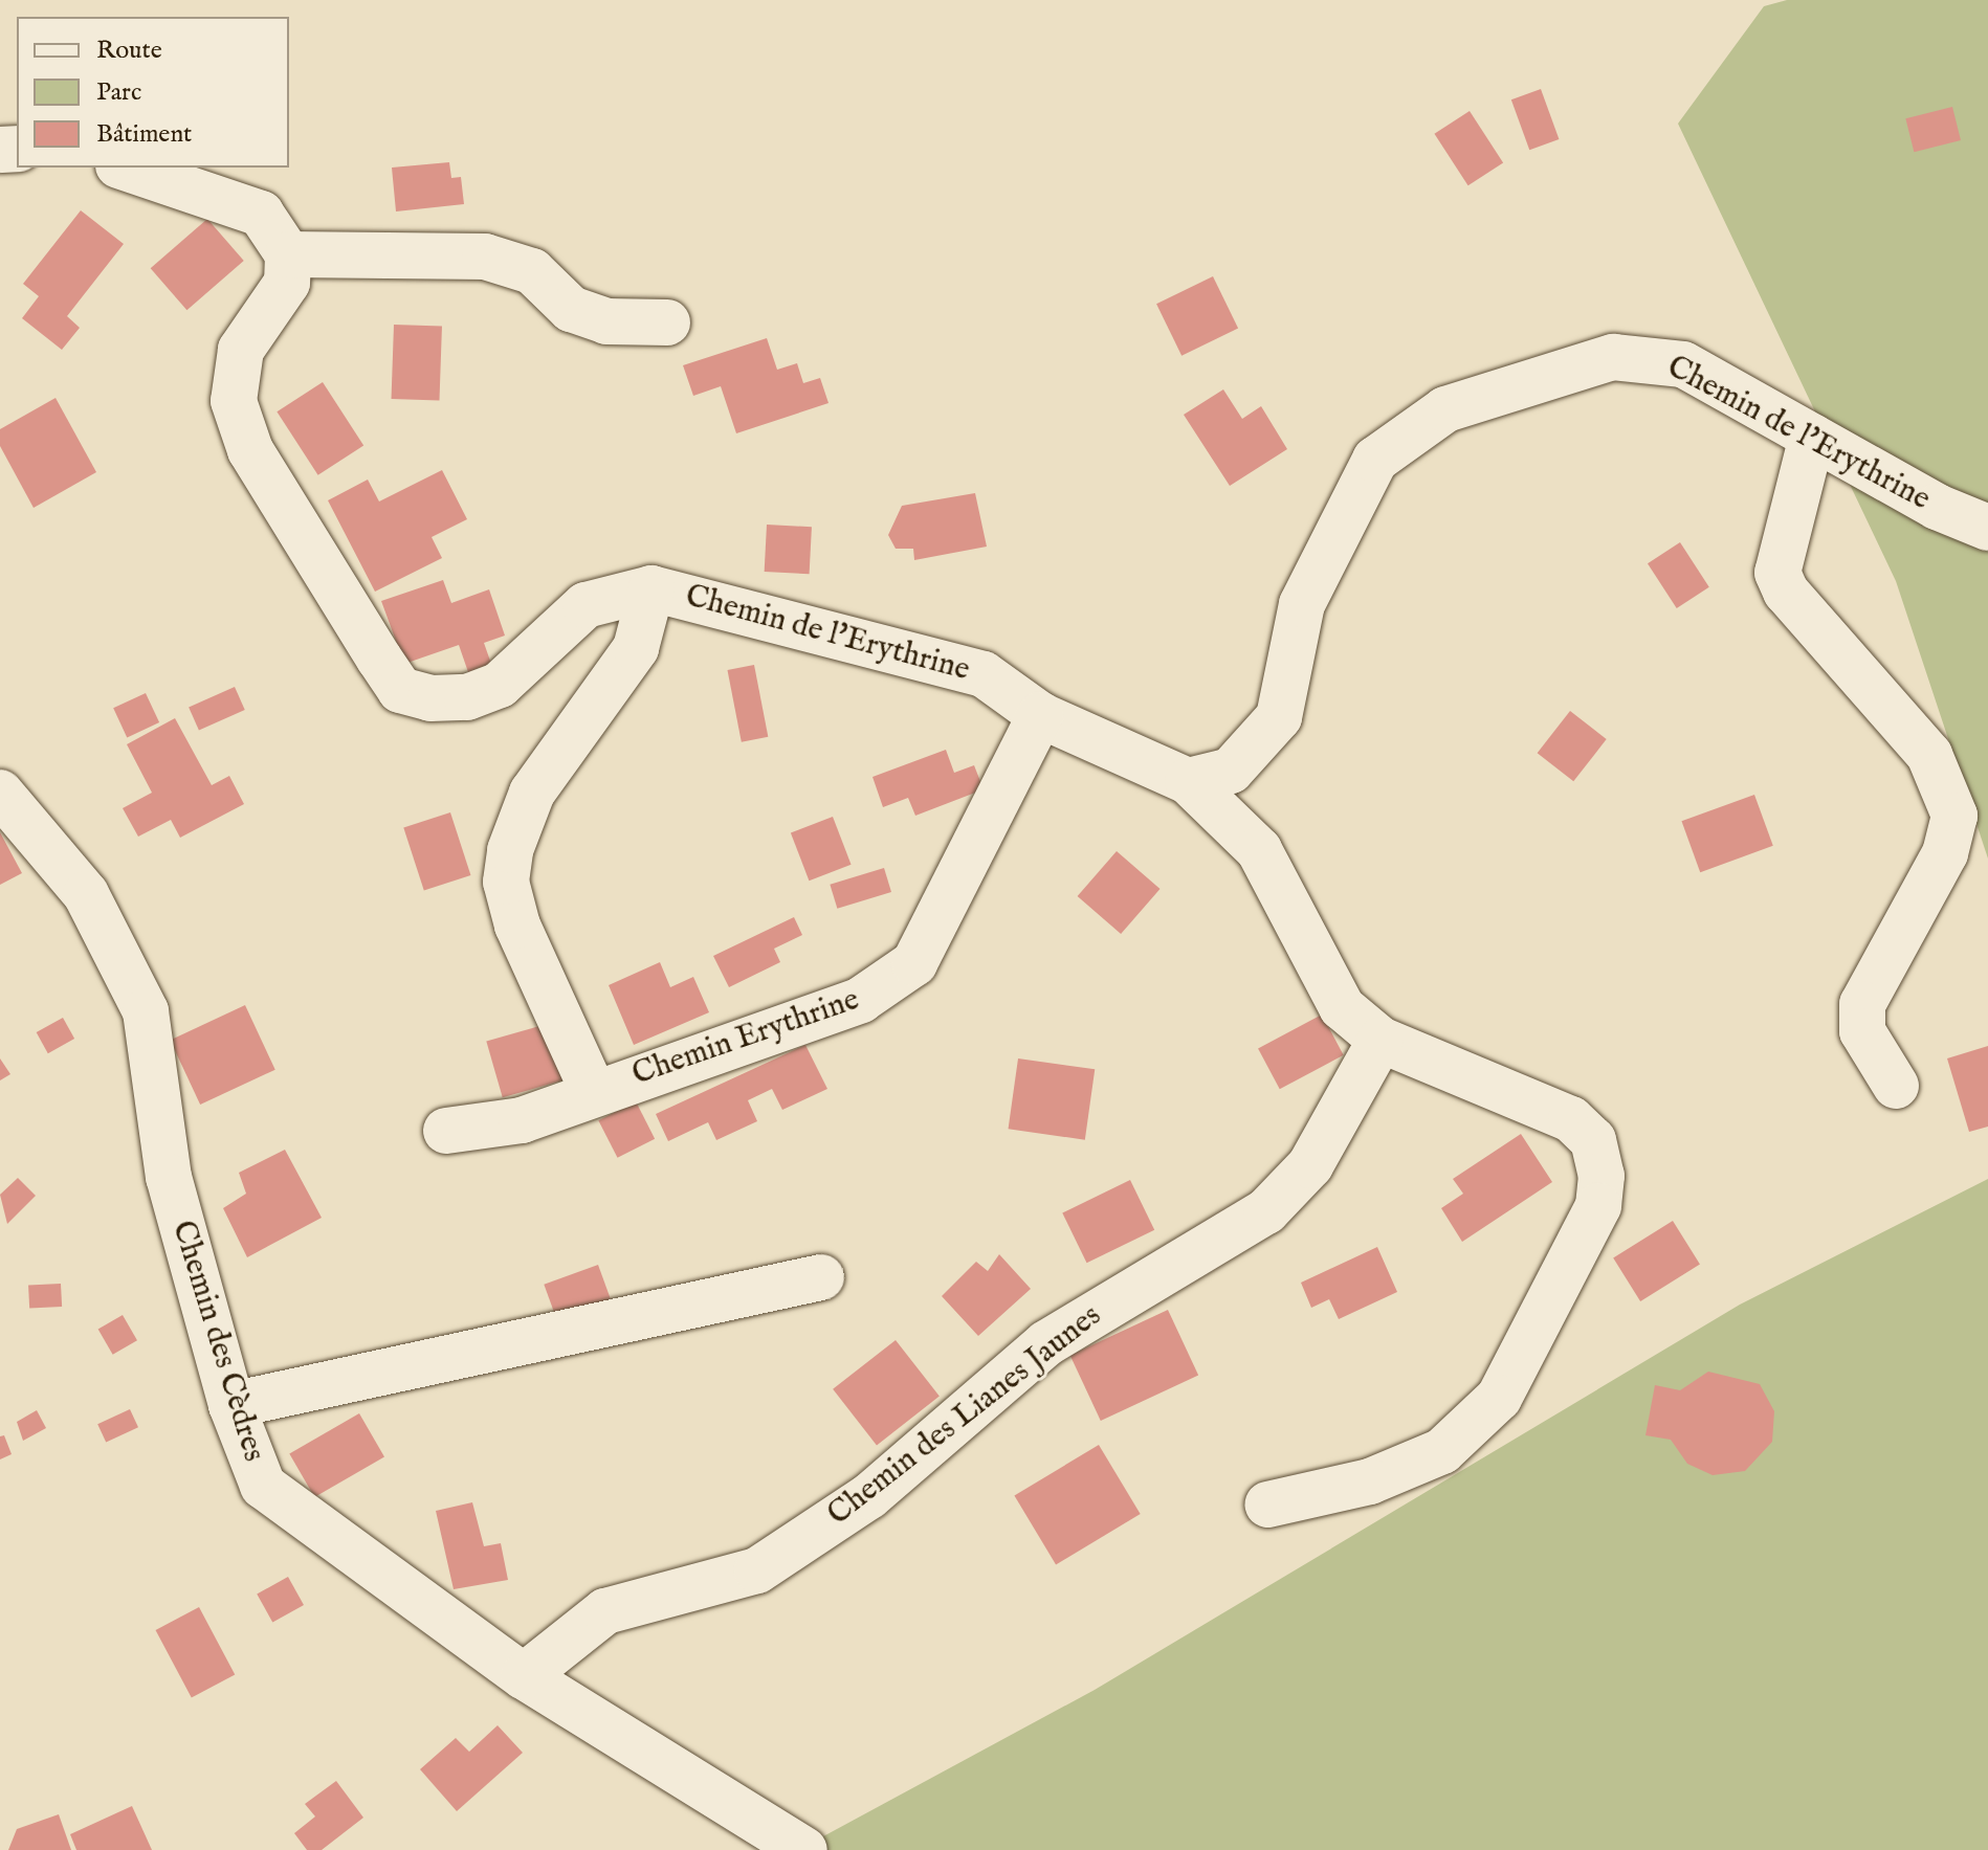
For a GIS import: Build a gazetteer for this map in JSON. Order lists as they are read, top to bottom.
{
  "streets": {
    "street": [
      "Chemin de l'Erythrine",
      "Chemin Erythrine",
      "Chemin des Cèdres",
      "Chemin des Lianes Jaunes"
    ]
  },
  "crossings": [
    ["Chemin de l'Erythrine", "Chemin Erythrine"],
    ["Chemin des Cèdres", "Chemin des Lianes Jaunes"]
  ],
  "legend": ["Route", "Parc", "Bâtiment"]
}
